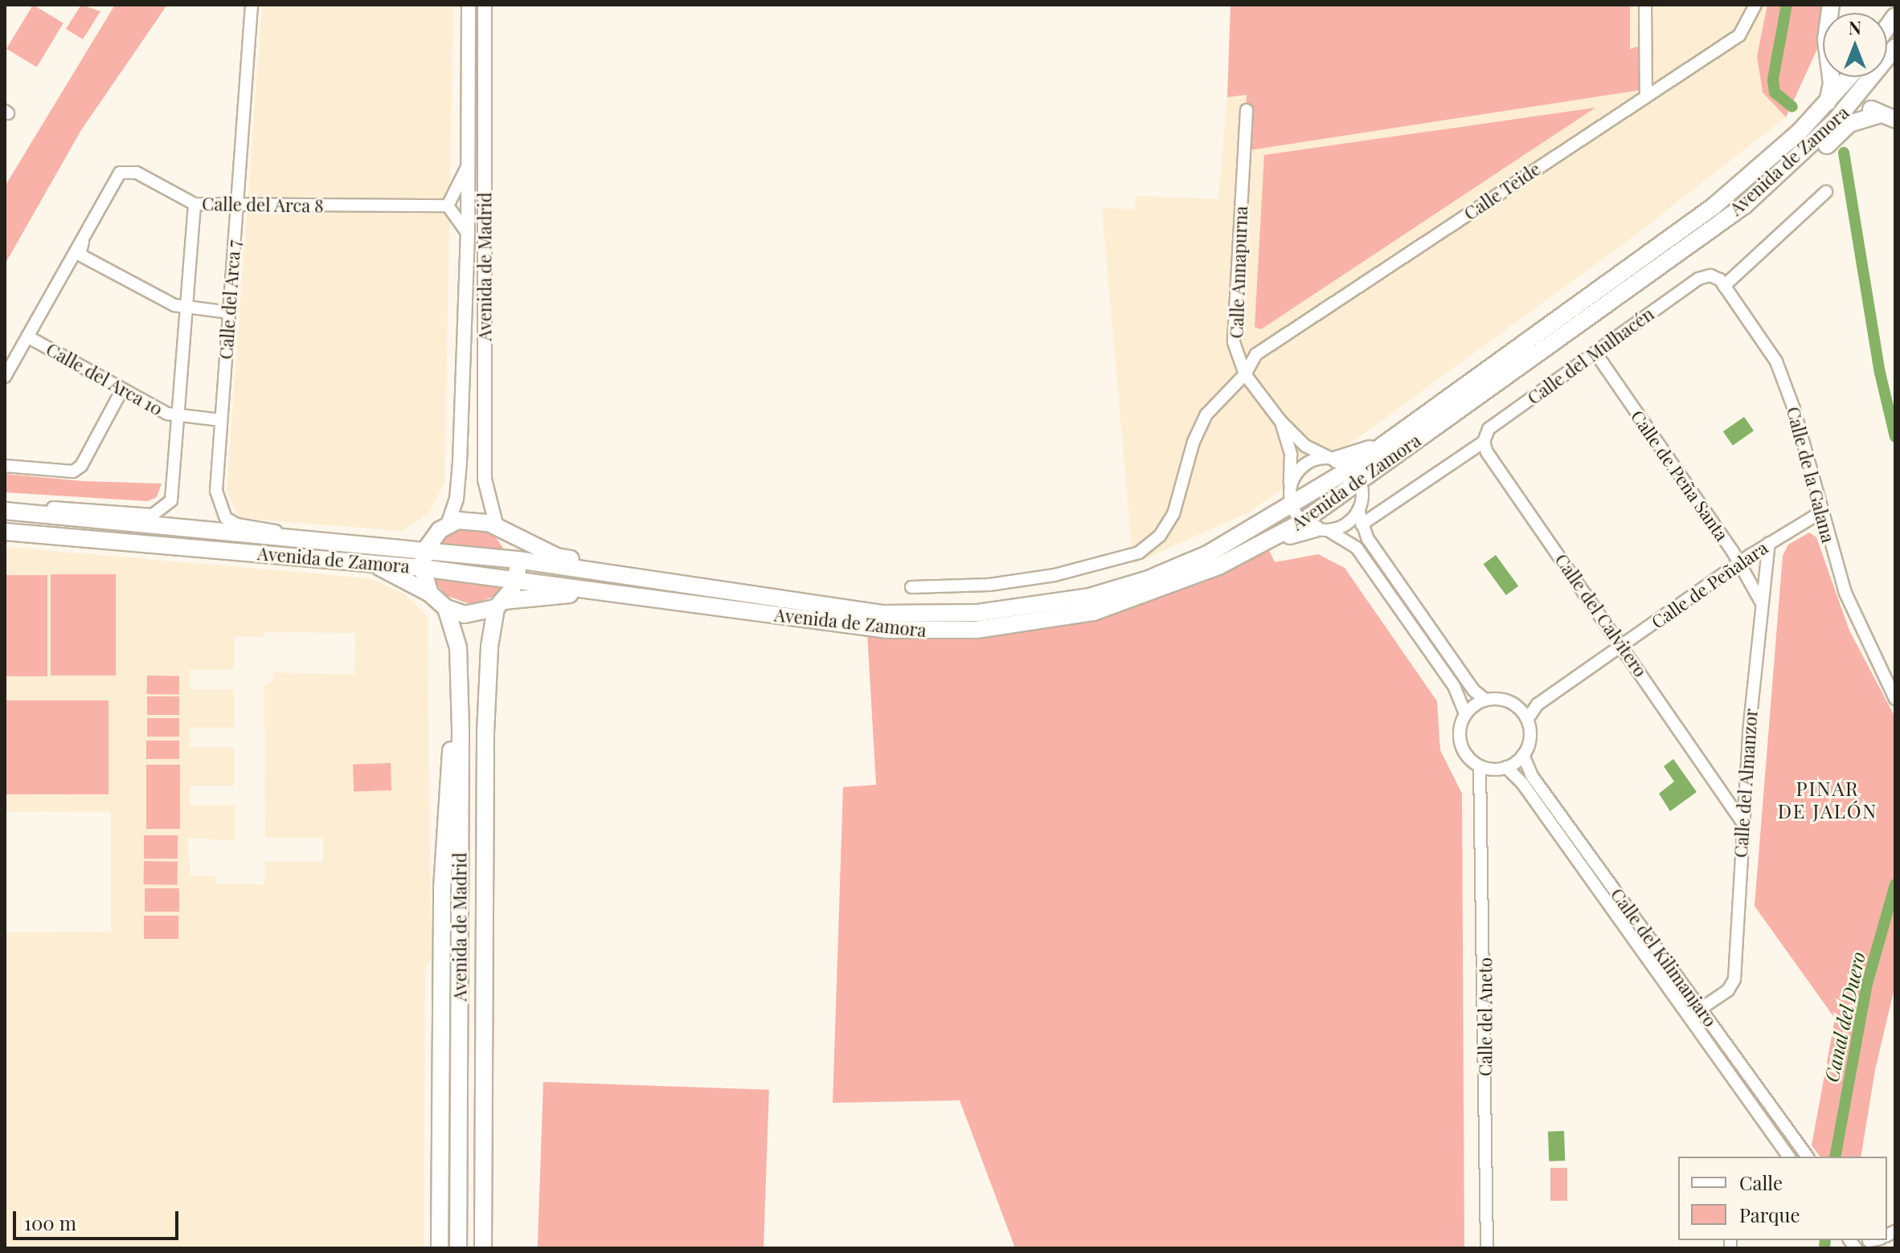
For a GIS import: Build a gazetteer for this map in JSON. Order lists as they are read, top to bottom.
{
  "streets": {
    "highway": ["Avenida de Zamora", "Avenida de Madrid"],
    "street": [
      "Calle Teide",
      "Calle del Arca 8",
      "Calle Annapurna",
      "Calle del Arca 7",
      "Calle del Mulhacén",
      "Calle del Arca 10",
      "Calle de la Galana",
      "Calle de Peña Santa",
      "Calle de Peñalara",
      "Calle del Calvitero",
      "Calle del Almanzor",
      "Calle del Kilimanjaro",
      "Calle del Aneto"
    ]
  },
  "crossings": [
    ["Avenida de Zamora", "Calle Annapurna"],
    ["Avenida de Zamora", "Calle del Arca 7"],
    ["Calle Teide", "Calle Annapurna"],
    ["Calle del Arca 8", "Avenida de Madrid"],
    ["Calle del Arca 8", "Calle del Arca 7"],
    ["Calle del Arca 8", "Calle del Arca 10"],
    ["Calle del Arca 7", "Calle del Arca 10"],
    ["Calle del Mulhacén", "Calle de la Galana"],
    ["Calle del Mulhacén", "Calle de Peña Santa"],
    ["Calle del Mulhacén", "Calle del Calvitero"],
    ["Calle de la Galana", "Calle de Peñalara"],
    ["Calle de Peña Santa", "Calle de Peñalara"],
    ["Calle de Peña Santa", "Calle del Almanzor"],
    ["Calle de Peñalara", "Calle del Calvitero"],
    ["Calle de Peñalara", "Calle del Almanzor"],
    ["Calle de Peñalara", "Calle del Kilimanjaro"],
    ["Calle de Peñalara", "Calle del Aneto"],
    ["Calle del Calvitero", "Calle del Almanzor"],
    ["Calle del Almanzor", "Calle del Kilimanjaro"],
    ["Calle del Kilimanjaro", "Calle del Aneto"]
  ],
  "districts": ["PINAR DE JALÓN"],
  "water": ["Canal del Duero"],
  "legend": ["Calle", "Parque"],
  "scale_bar": "100 m",
  "north": "top"
}
